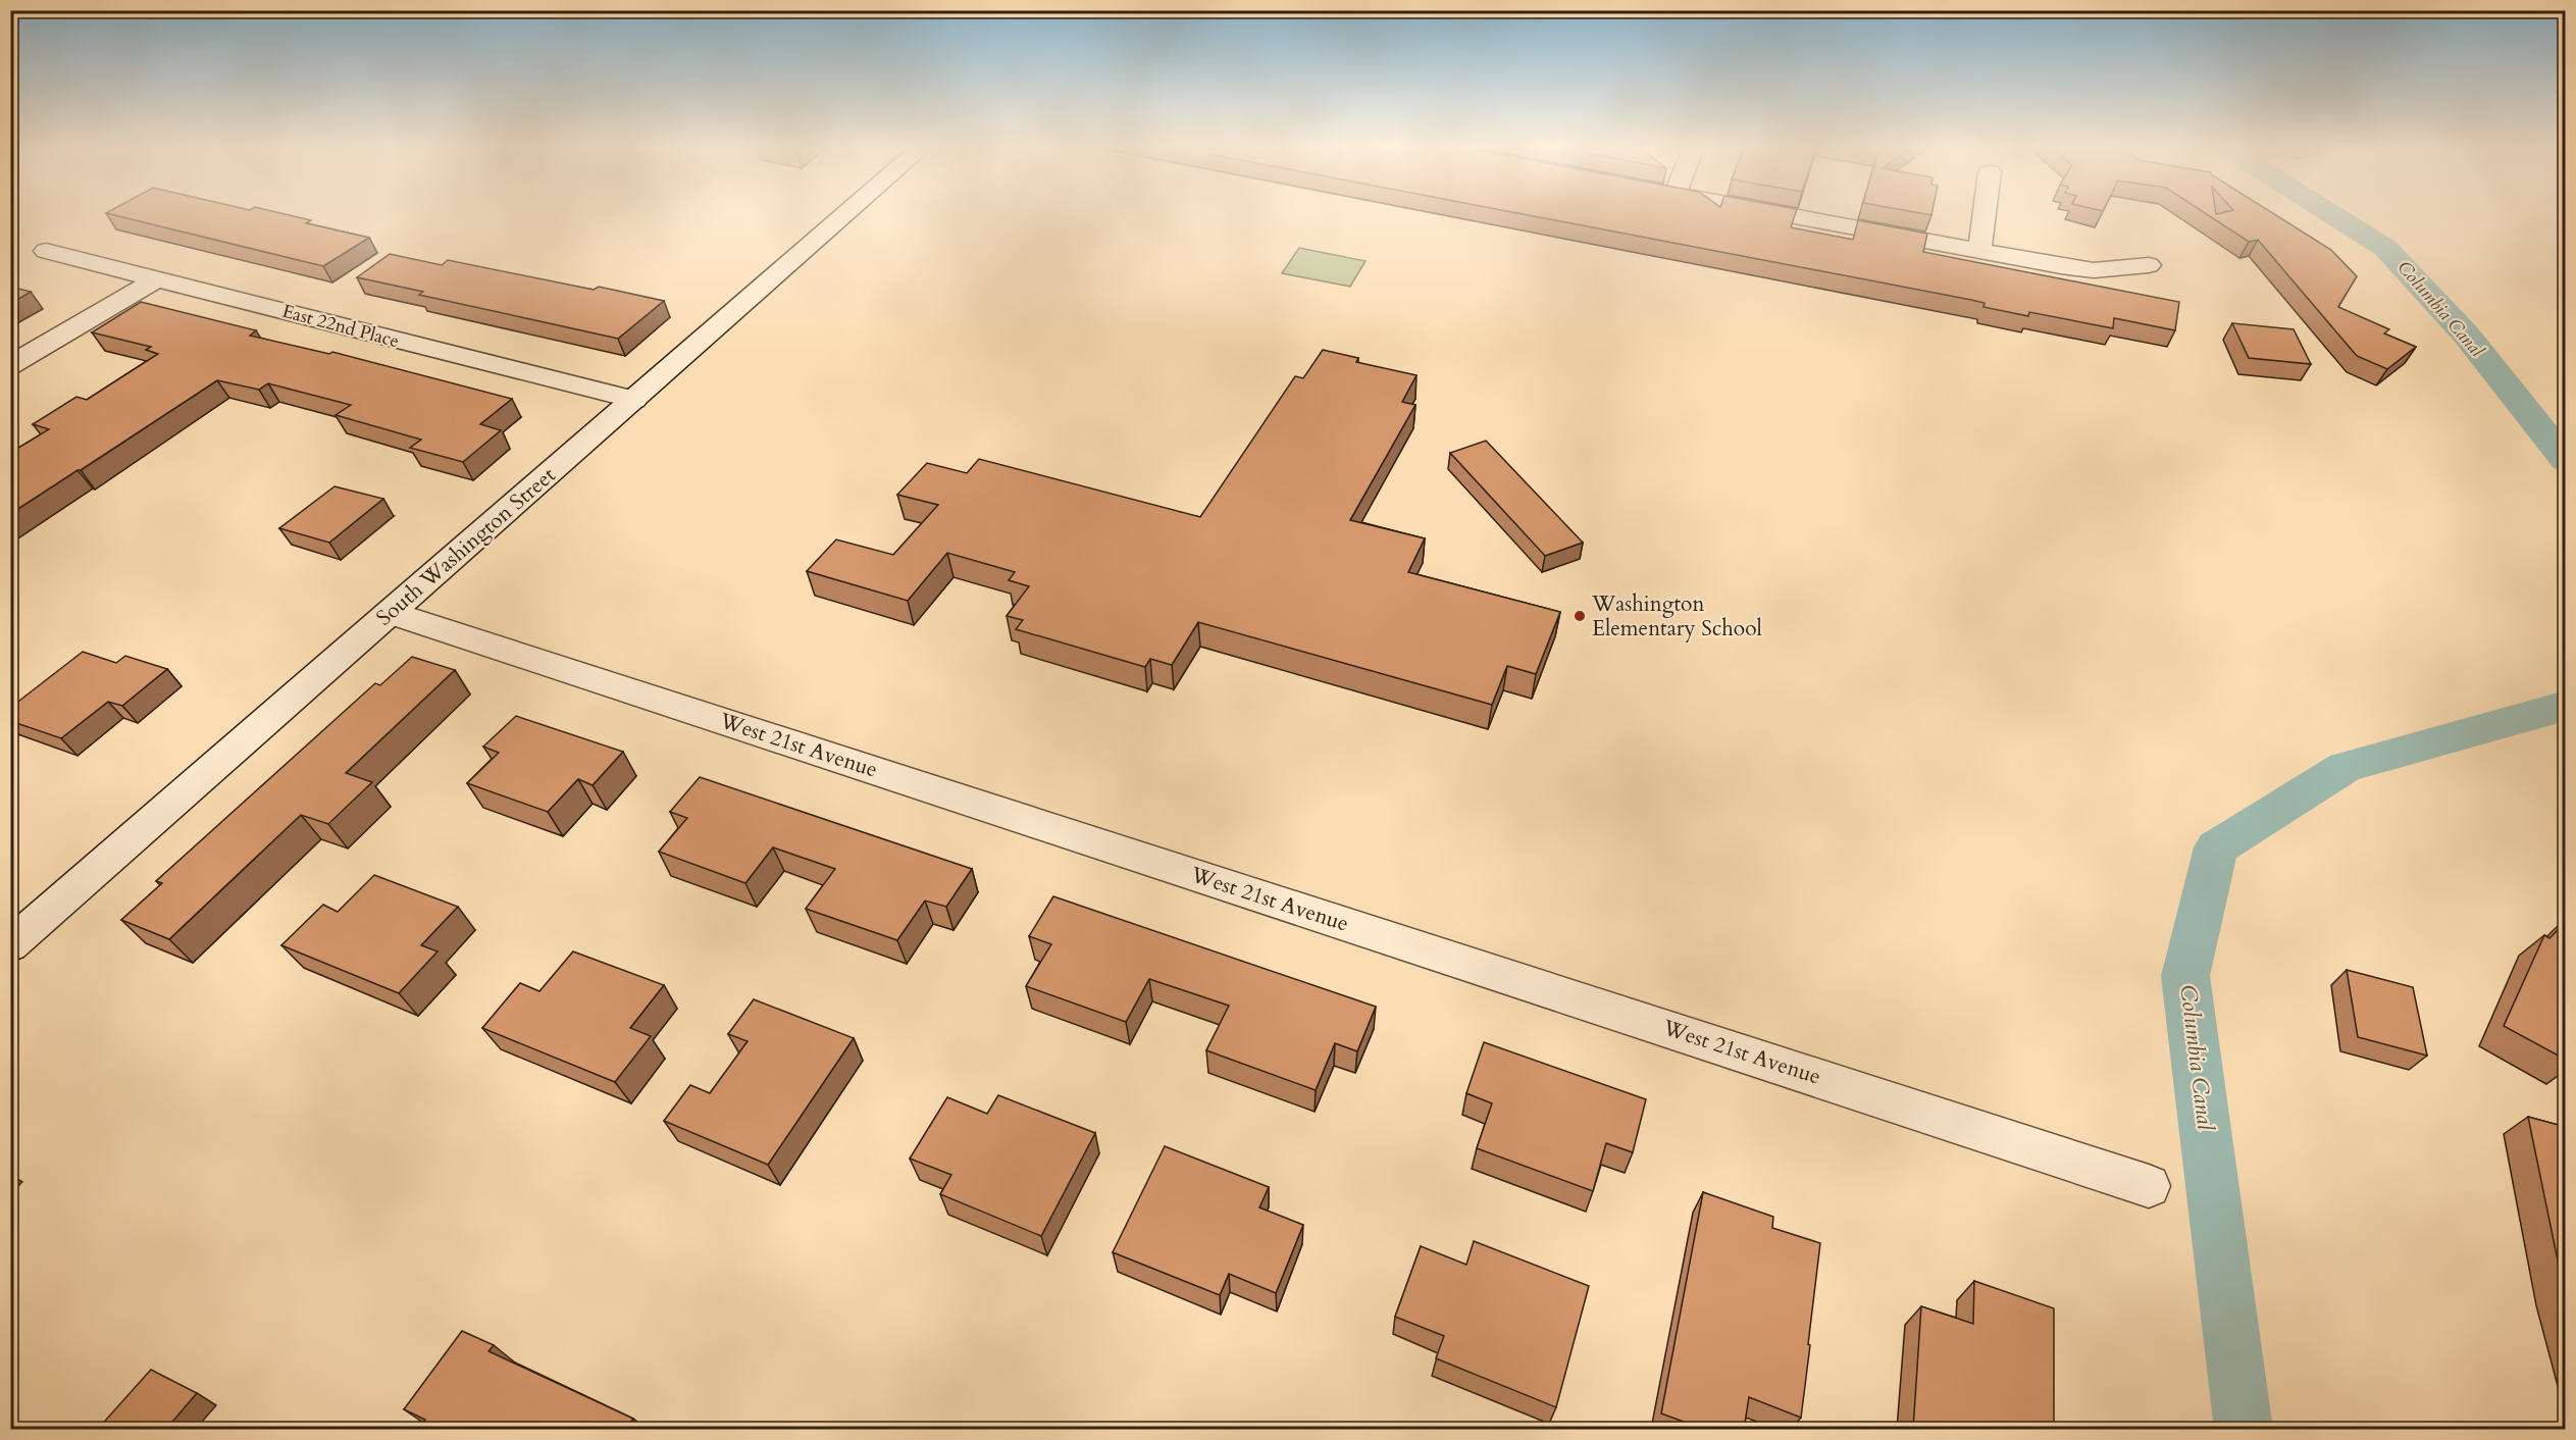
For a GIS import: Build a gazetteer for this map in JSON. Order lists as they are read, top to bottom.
{
  "streets": {
    "street": ["East 22nd Place", "South Washington Street", "West 21st Avenue"]
  },
  "crossings": [
    ["East 22nd Place", "South Washington Street"],
    ["South Washington Street", "West 21st Avenue"]
  ],
  "water": ["Columbia Canal"],
  "places": ["Washington Elementary School"]
}
